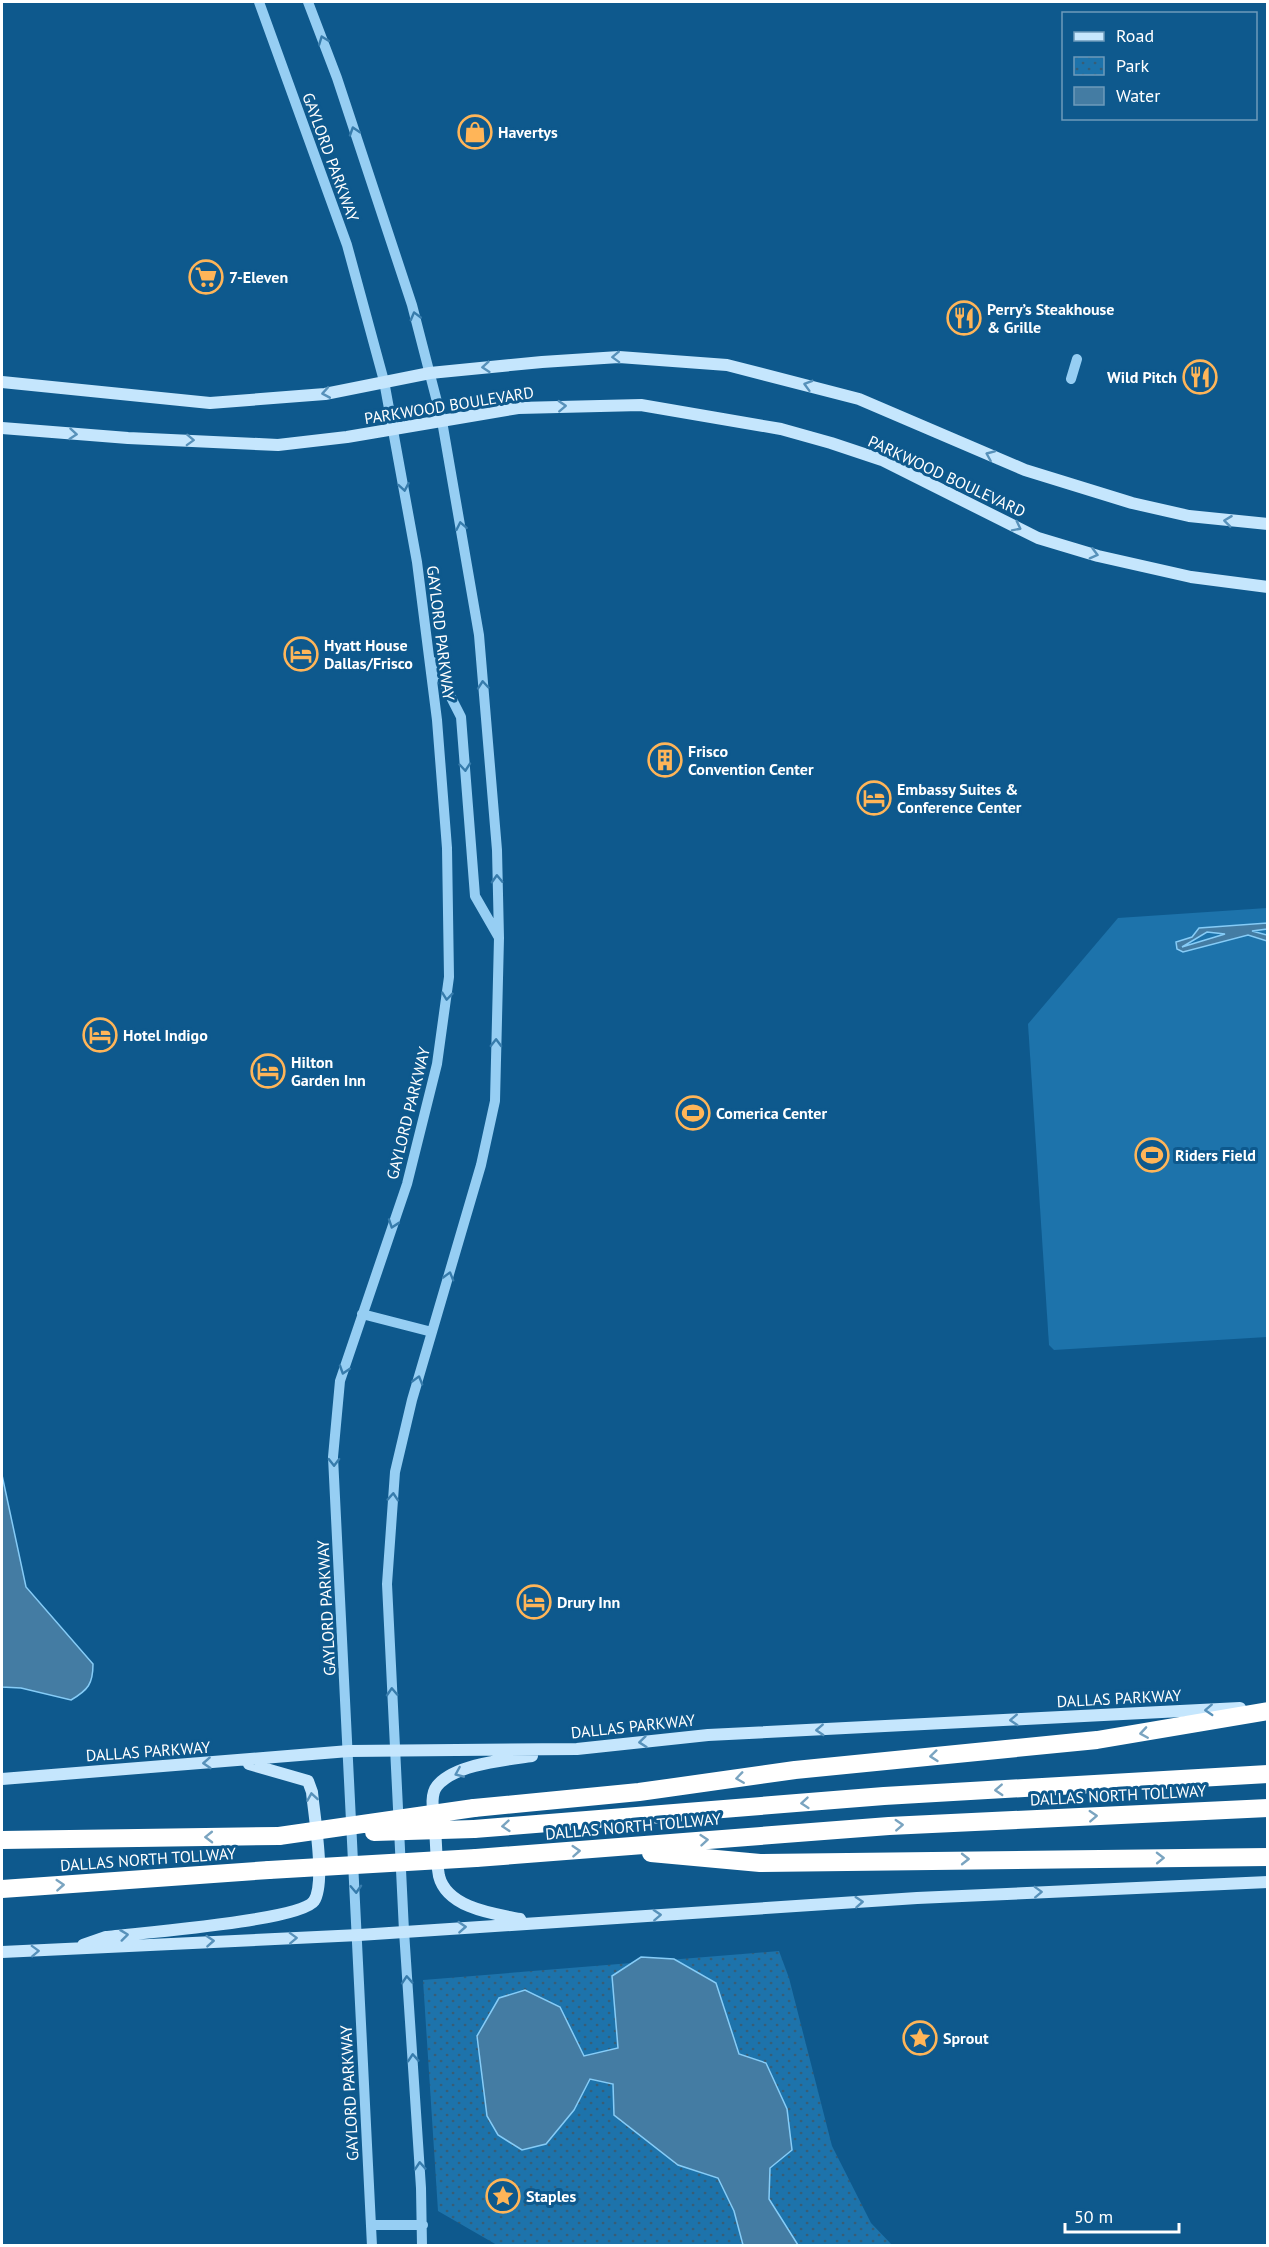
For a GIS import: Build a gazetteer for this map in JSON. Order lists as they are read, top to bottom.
{
  "streets": {
    "highway": ["DALLAS NORTH TOLLWAY"],
    "main road": ["PARKWOOD BOULEVARD", "DALLAS PARKWAY"],
    "street": ["GAYLORD PARKWAY"]
  },
  "crossings": [
    ["GAYLORD PARKWAY", "PARKWOOD BOULEVARD"],
    ["GAYLORD PARKWAY", "DALLAS PARKWAY"]
  ],
  "one_way": ["DALLAS PARKWAY"],
  "places": {
    "shop": ["Havertys"],
    "supermarket": ["7-Eleven"],
    "restaurant": ["Perry’s Steakhouse & Grille", "Wild Pitch"],
    "hotel": [
      "Hyatt House Dallas/Frisco",
      "Embassy Suites & Conference Center",
      "Hotel Indigo",
      "Hilton Garden Inn",
      "Drury Inn"
    ],
    "building": ["Frisco Convention Center"],
    "sports": ["Comerica Center", "Riders Field"],
    "place": ["Sprout", "Staples"]
  },
  "legend": ["Road", "Park", "Water"],
  "scale_bar": "50 m"
}
